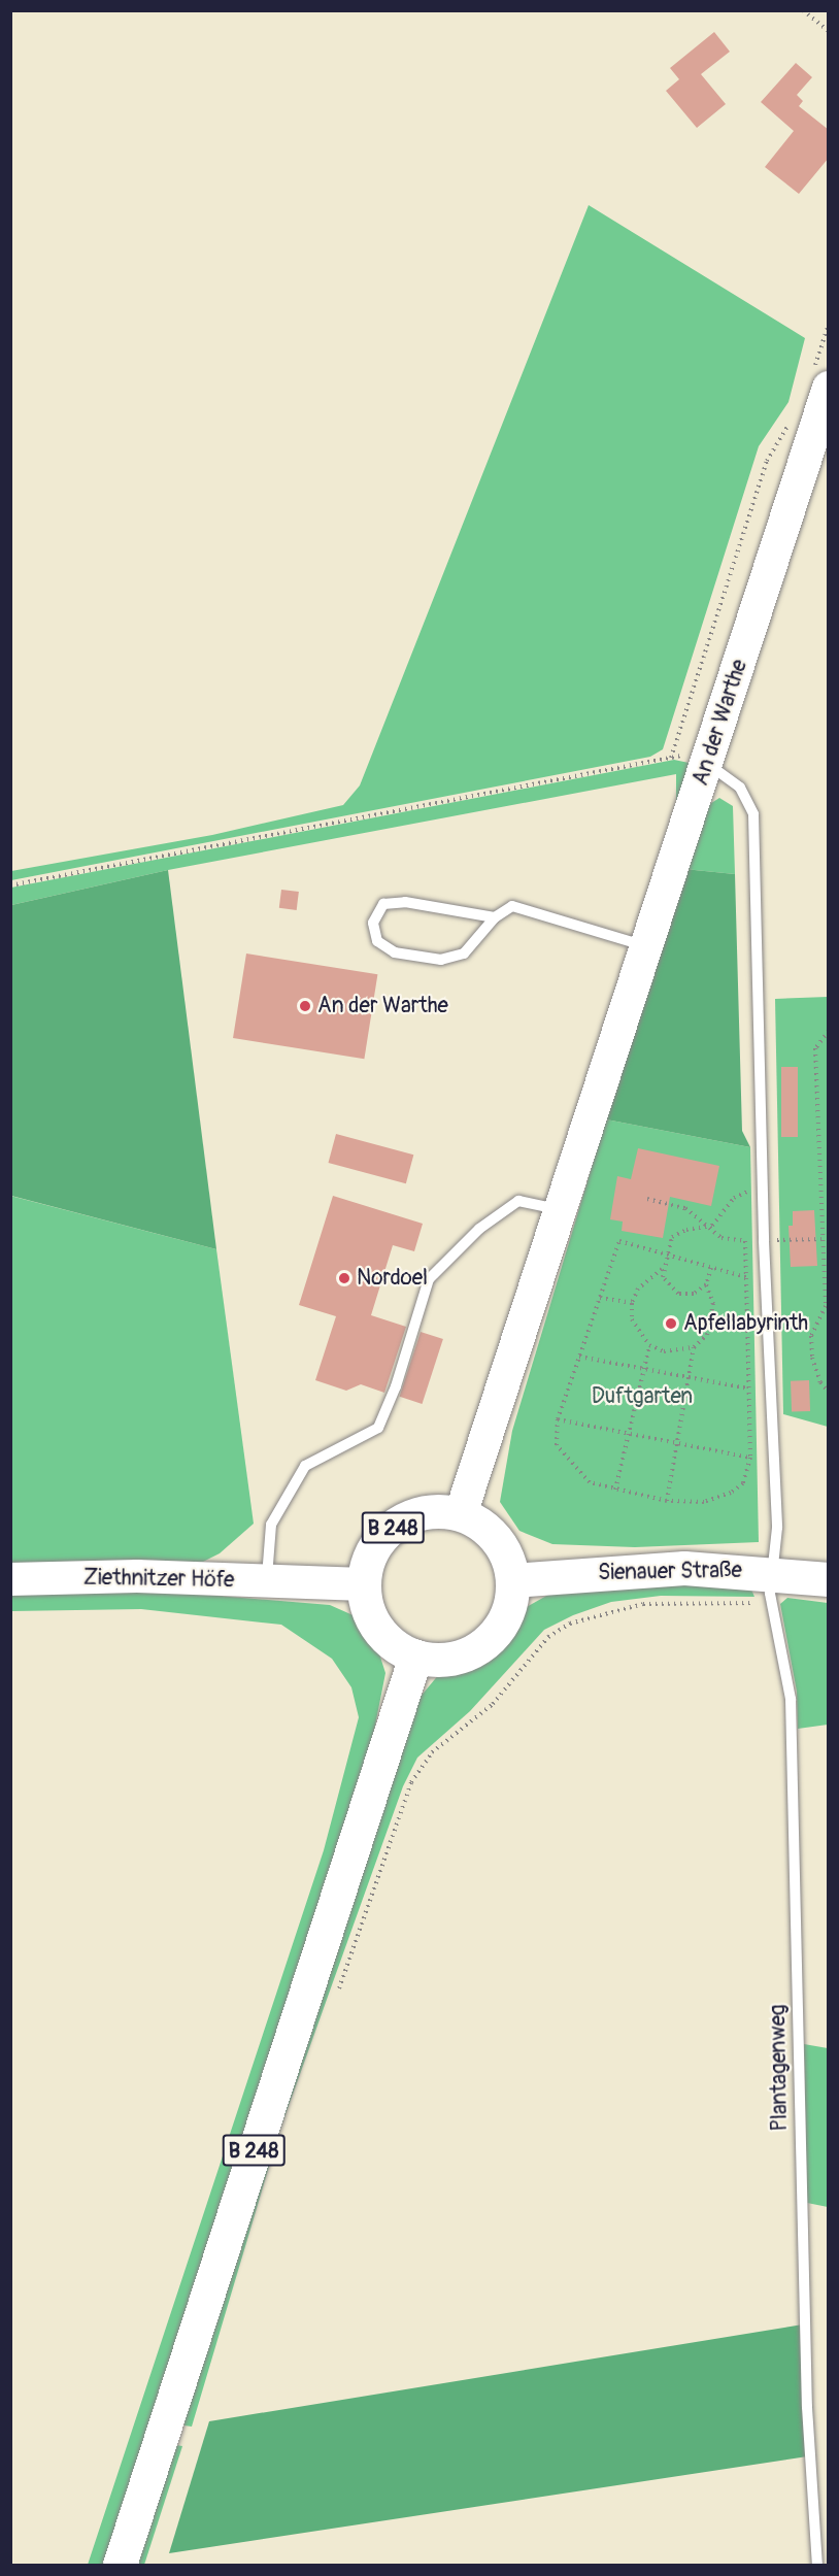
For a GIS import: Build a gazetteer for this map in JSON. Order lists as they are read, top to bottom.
{
  "streets": {
    "main road": [
      "An der Warthe",
      "B 248",
      "Sienauer Straße",
      "Ziethnitzer Höfe"
    ],
    "lane": ["Plantagenweg"]
  },
  "crossings": [
    ["An der Warthe", "B 248"],
    ["An der Warthe", "Sienauer Straße"],
    ["An der Warthe", "Ziethnitzer Höfe"],
    ["B 248", "Sienauer Straße"],
    ["B 248", "Ziethnitzer Höfe"],
    ["Sienauer Straße", "Ziethnitzer Höfe"],
    ["Sienauer Straße", "Plantagenweg"]
  ],
  "parks": ["Duftgarten"],
  "places": ["An der Warthe", "Nordoel", "Apfellabyrinth"]
}
